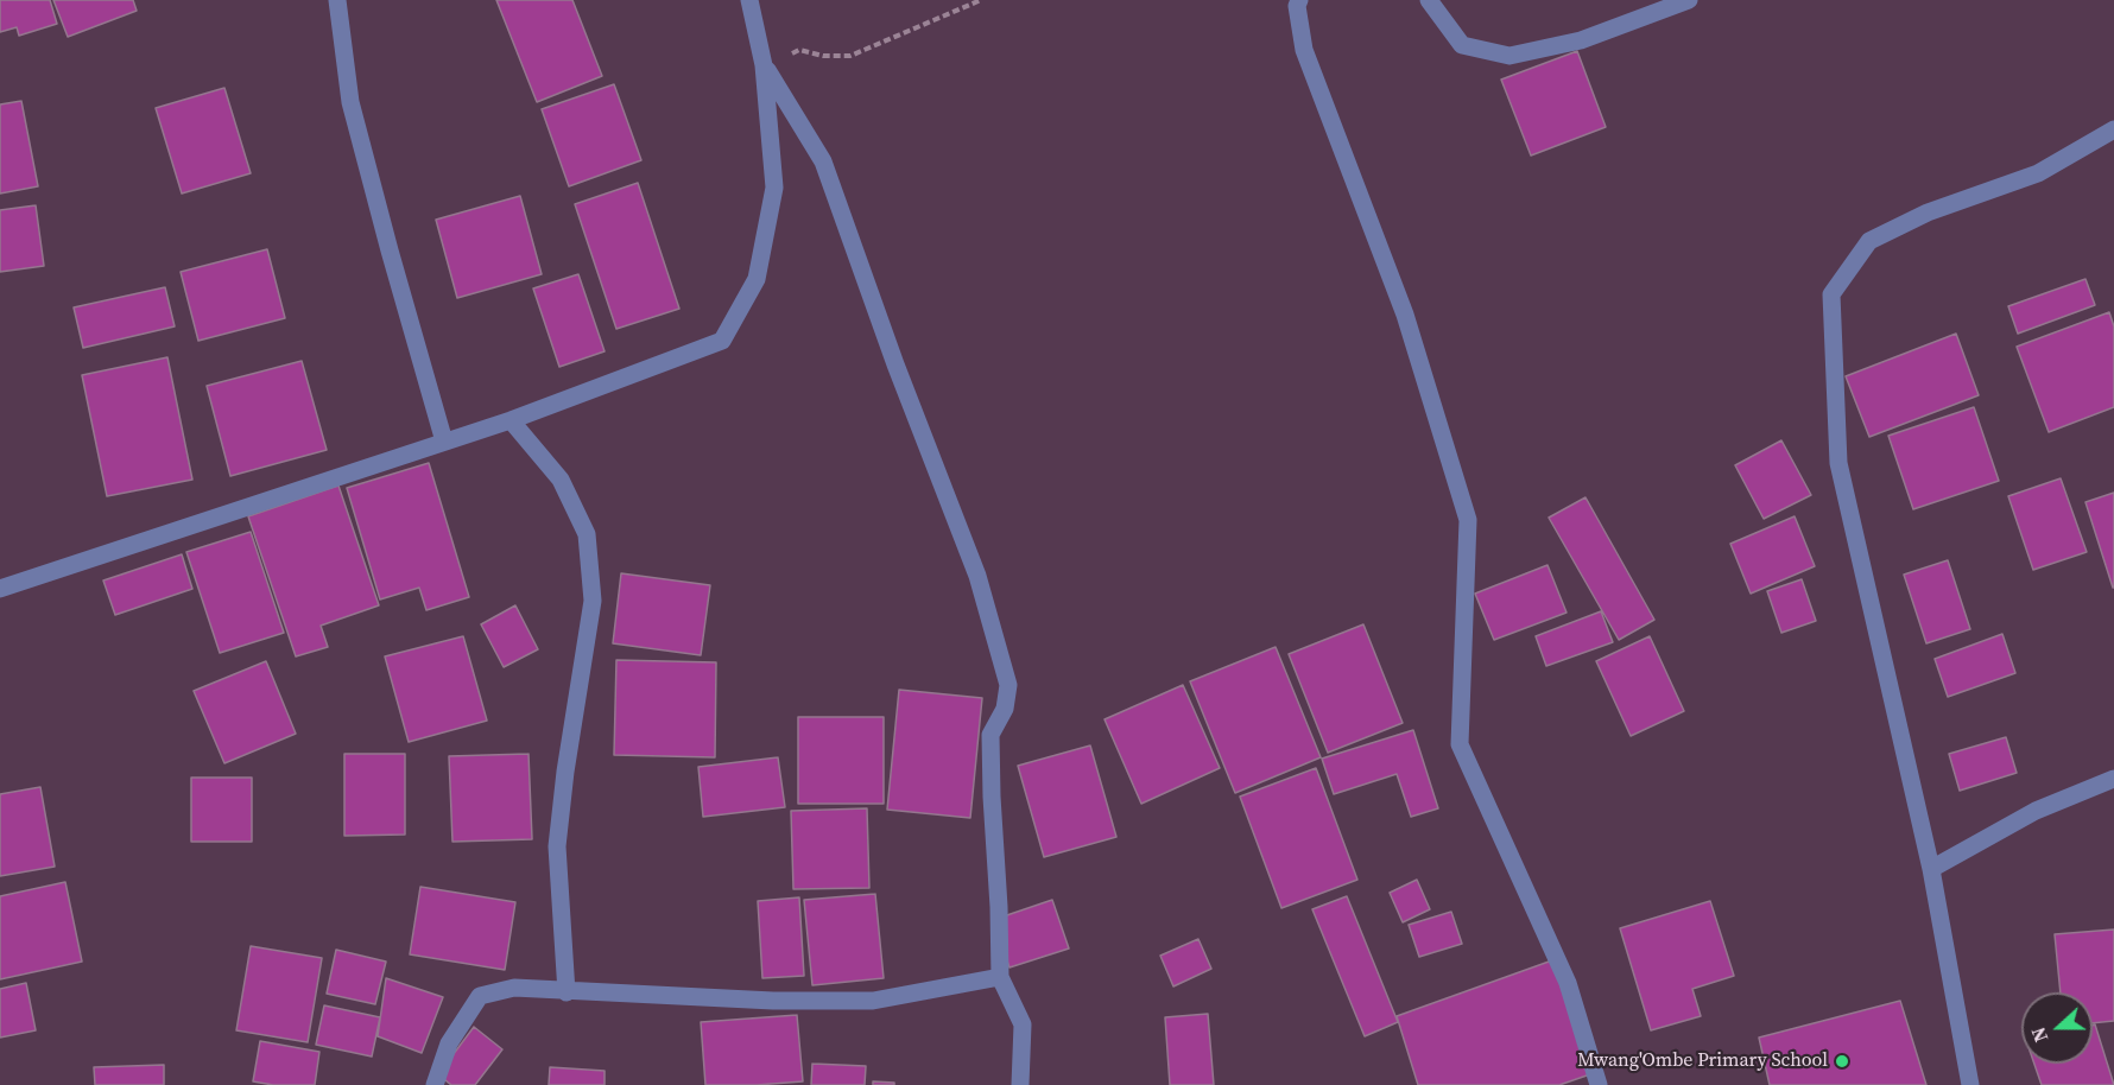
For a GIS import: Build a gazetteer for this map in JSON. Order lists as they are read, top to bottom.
{
  "places": ["Mwang'Ombe Primary School"],
  "north": "left"
}
